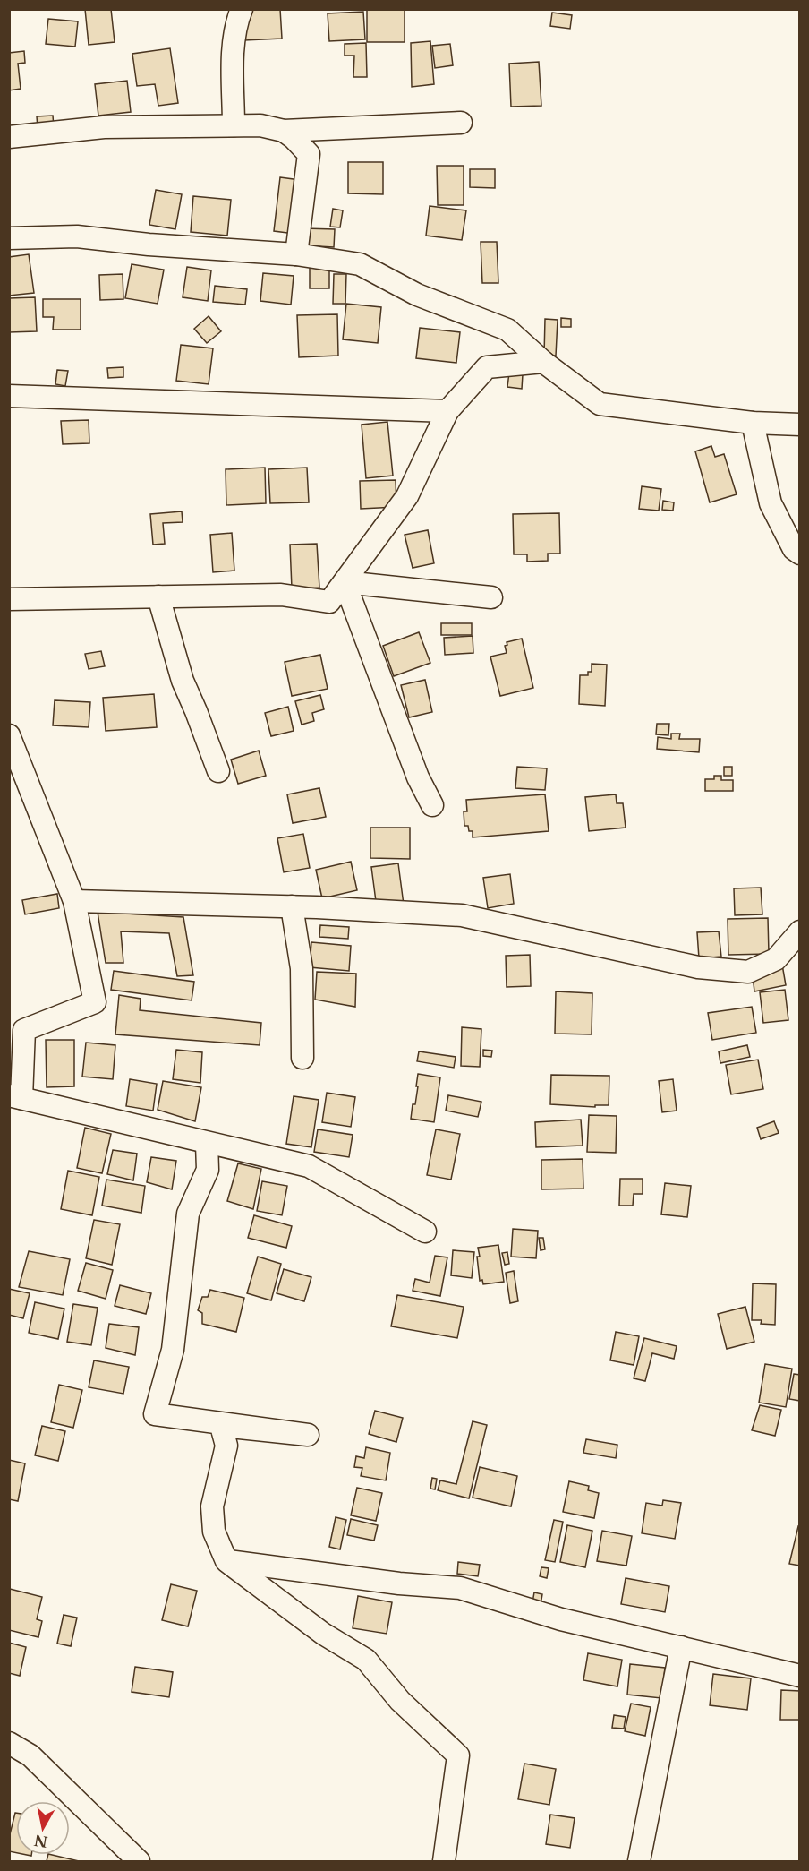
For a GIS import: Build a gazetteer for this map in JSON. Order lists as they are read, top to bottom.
{
  "north": "bottom"
}
